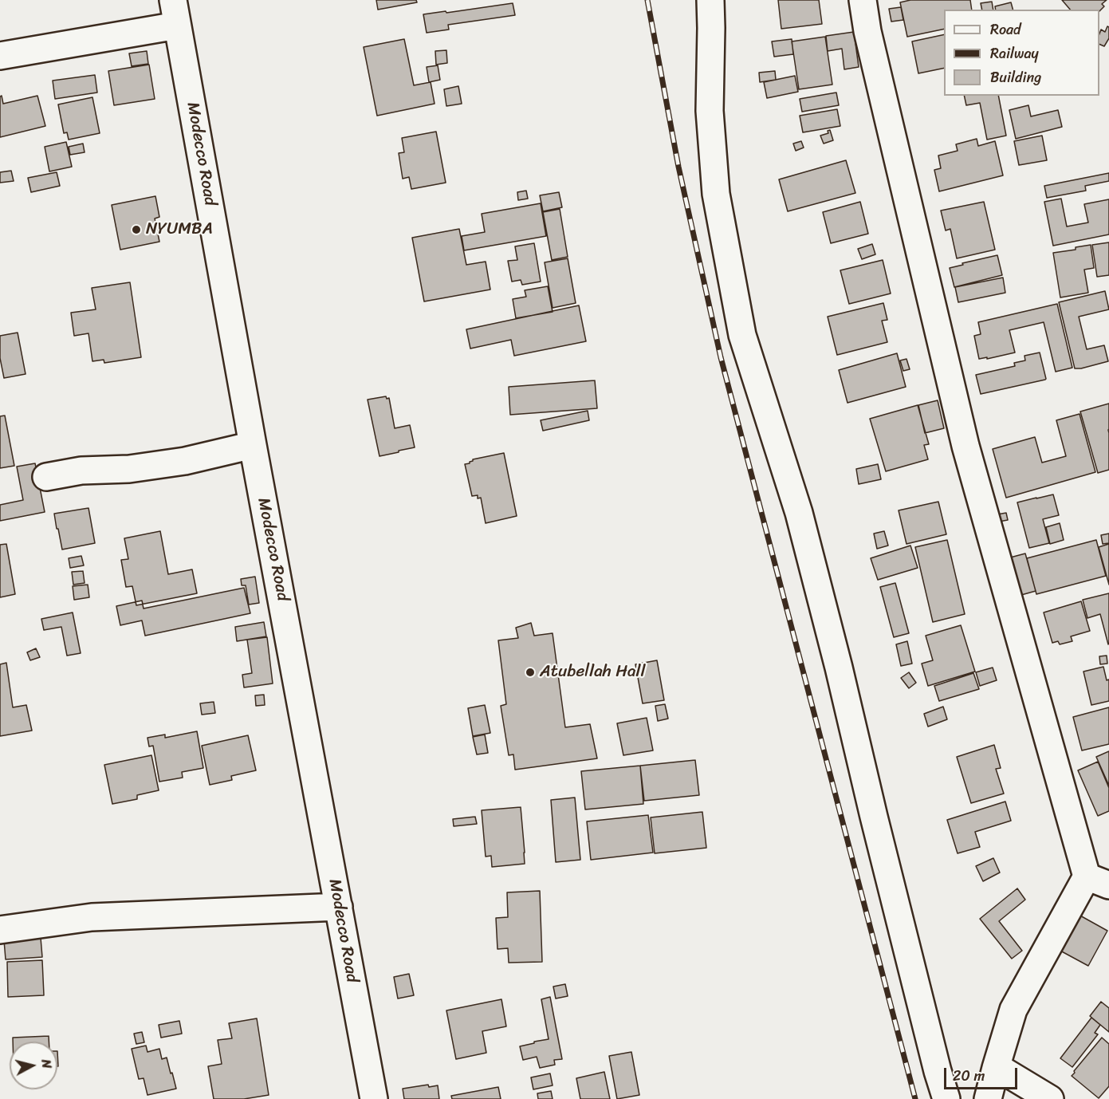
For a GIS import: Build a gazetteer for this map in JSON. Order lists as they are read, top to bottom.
{
  "streets": {
    "street": ["Modecco Road"]
  },
  "places": ["NYUMBA", "Atubellah Hall"],
  "legend": ["Road", "Railway", "Building"],
  "scale_bar": "20 m",
  "north": "right"
}
